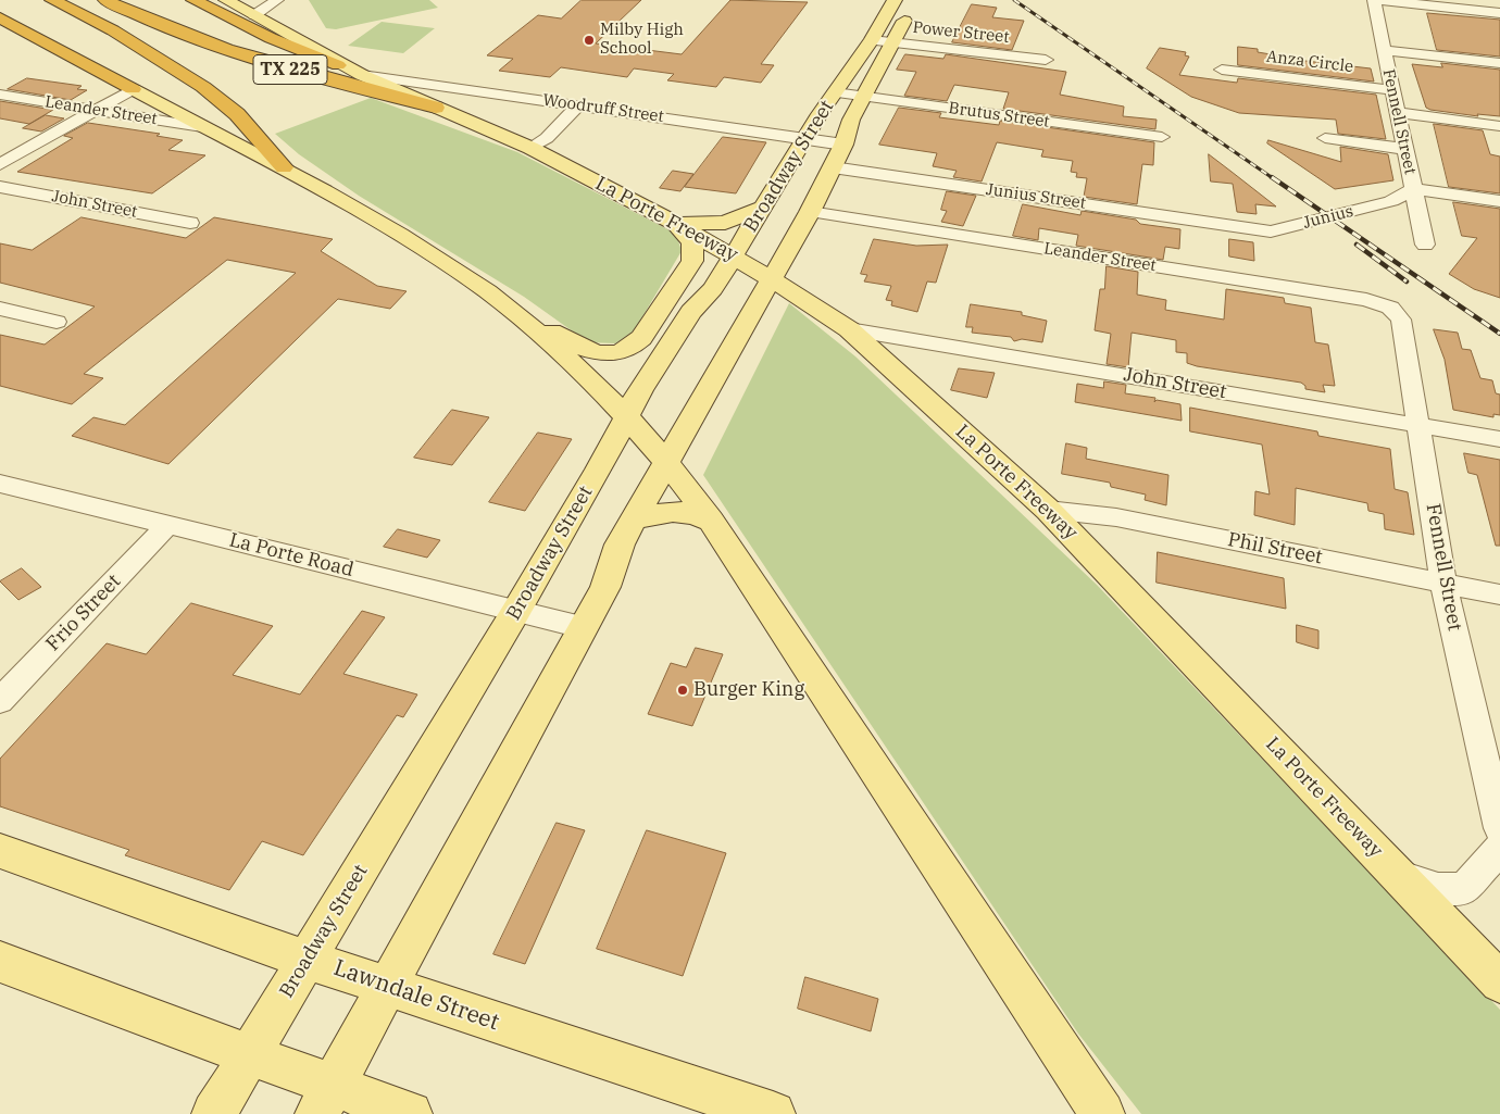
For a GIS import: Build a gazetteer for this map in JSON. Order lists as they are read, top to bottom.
{
  "streets": {
    "highway": ["TX 225"],
    "main road": ["Broadway Street", "La Porte Freeway", "Lawndale Street"],
    "street": [
      "Power Street",
      "Anza Circle",
      "Woodruff Street",
      "Leander Street",
      "Brutus Street",
      "Fennell Street",
      "Junius Street",
      "John Street",
      "Junius",
      "Phil Street",
      "La Porte Road",
      "Frio Street"
    ]
  },
  "crossings": [
    ["Power Street", "Broadway Street"],
    ["Anza Circle", "Fennell Street"],
    ["TX 225", "La Porte Freeway"],
    ["Woodruff Street", "Broadway Street"],
    ["Woodruff Street", "La Porte Freeway"],
    ["Leander Street", "Fennell Street"],
    ["Leander Street", "Broadway Street"],
    ["Brutus Street", "Broadway Street"],
    ["Fennell Street", "John Street"],
    ["Fennell Street", "Junius"],
    ["Fennell Street", "Phil Street"],
    ["Broadway Street", "Junius Street"],
    ["Broadway Street", "La Porte Freeway"],
    ["Broadway Street", "La Porte Road"],
    ["Broadway Street", "Lawndale Street"],
    ["Junius Street", "Junius"],
    ["John Street", "La Porte Freeway"],
    ["La Porte Freeway", "Phil Street"],
    ["La Porte Road", "Frio Street"]
  ],
  "places": ["Milby High School", "Burger King"]
}
